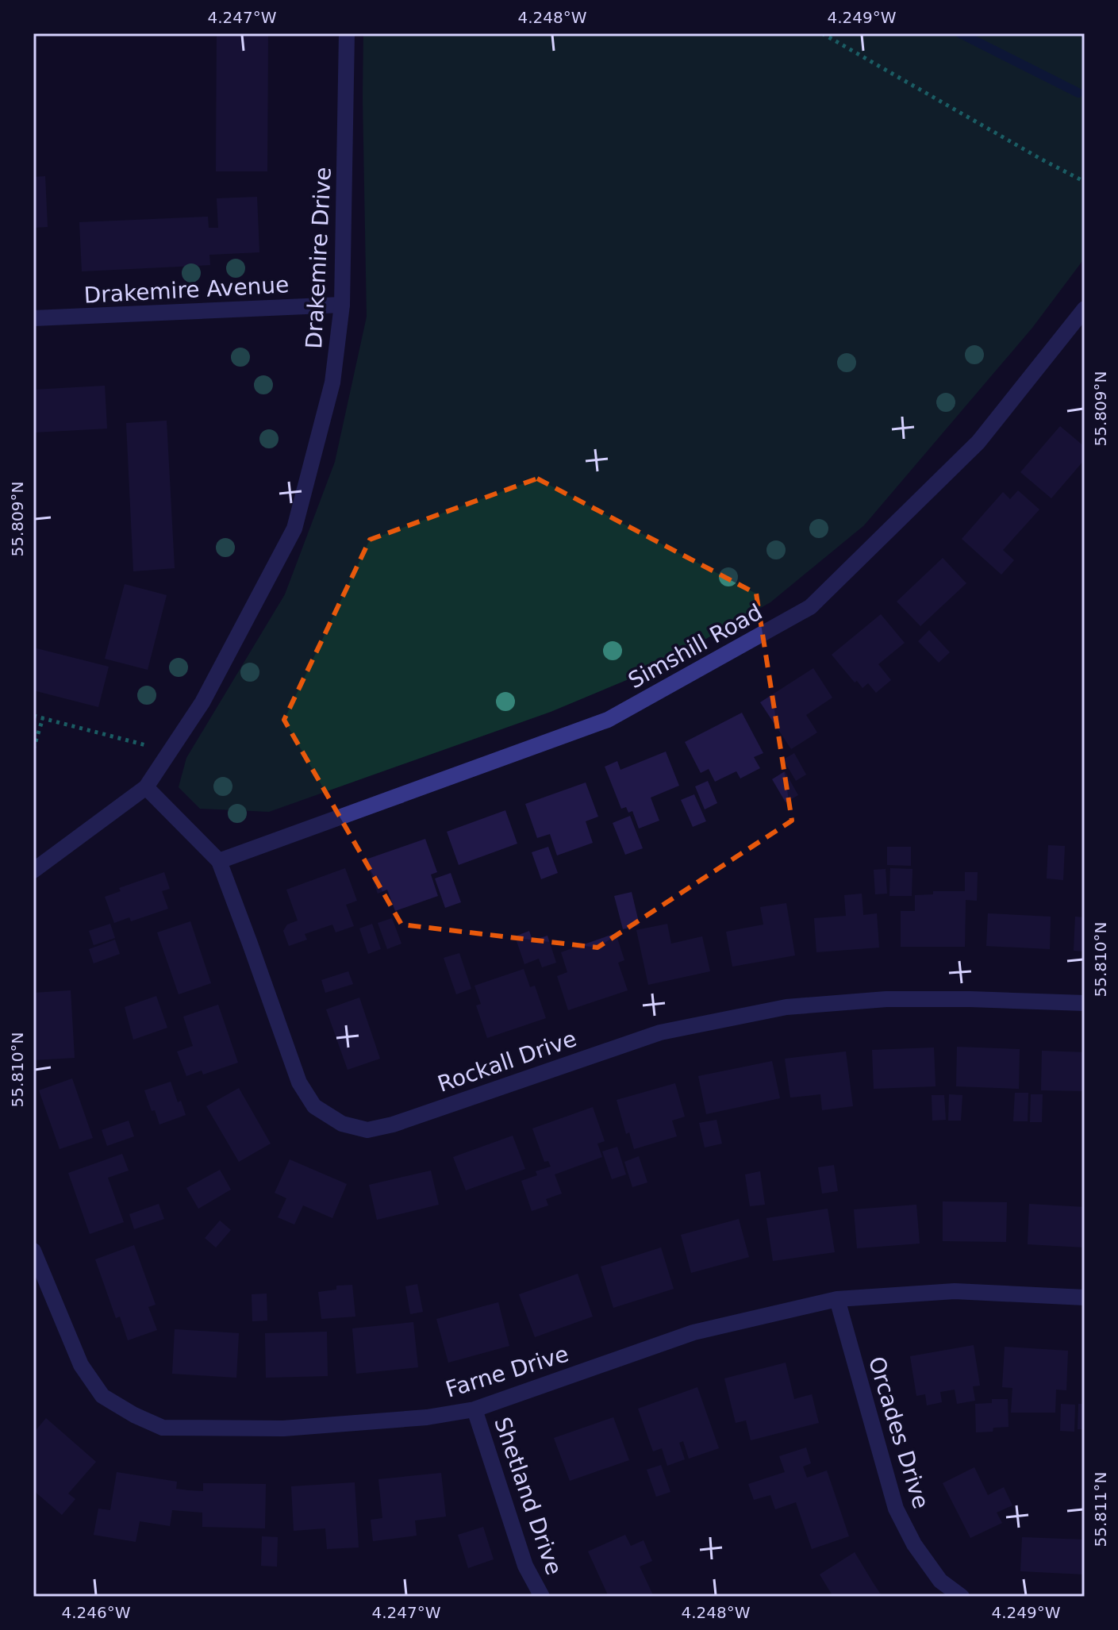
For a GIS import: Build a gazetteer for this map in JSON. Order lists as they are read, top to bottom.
{
  "streets": {
    "street": [
      "Drakemire Drive",
      "Drakemire Avenue",
      "Simshill Road",
      "Rockall Drive",
      "Farne Drive",
      "Orcades Drive",
      "Shetland Drive"
    ]
  },
  "crossings": [
    ["Drakemire Drive", "Drakemire Avenue"],
    ["Drakemire Drive", "Rockall Drive"],
    ["Simshill Road", "Rockall Drive"],
    ["Farne Drive", "Orcades Drive"],
    ["Farne Drive", "Shetland Drive"]
  ],
  "coordinates": [
    "4.247°W",
    "4.248°W",
    "4.249°W",
    "55.809°N",
    "55.810°N",
    "55.811°N",
    "4.246°W"
  ]
}
